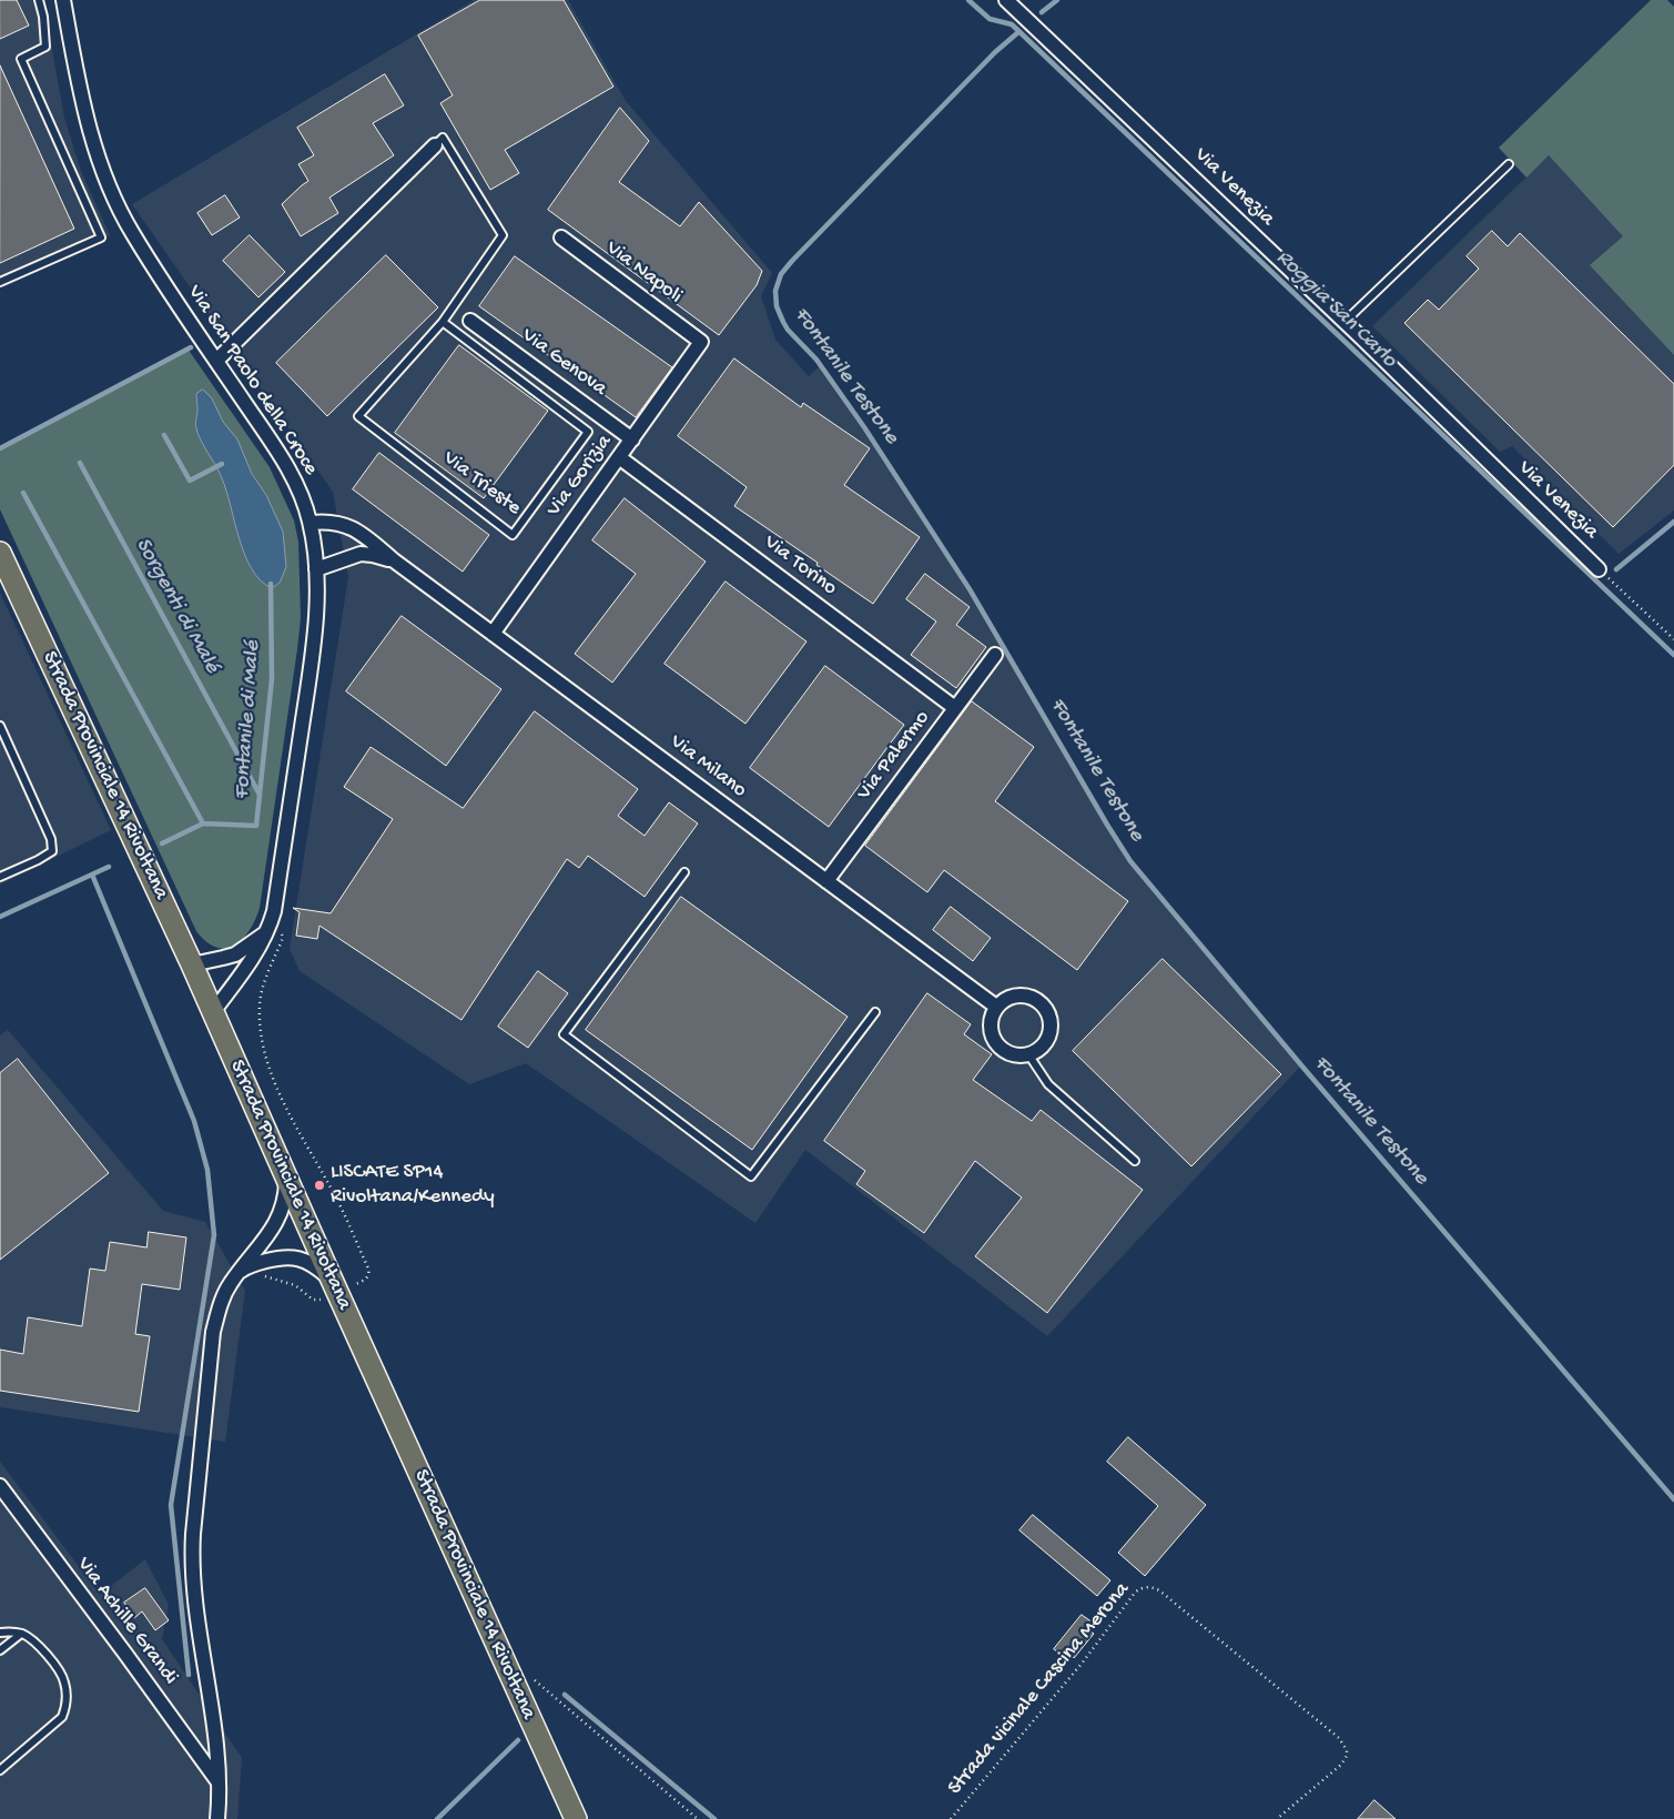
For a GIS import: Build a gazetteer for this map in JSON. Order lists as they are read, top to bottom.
{
  "streets": {
    "main road": ["Strada Provinciale 14 Rivoltana"],
    "street": [
      "Via Venezia",
      "Via Napoli",
      "Via Genova",
      "Via San Paolo della Croce",
      "Via Gorizia",
      "Via Trieste",
      "Via Torino",
      "Via Palermo",
      "Via Milano",
      "Via Achille Grandi"
    ],
    "path": ["Strada vicinale Cascina Merona"]
  },
  "crossings": [
    ["Via Napoli", "Via Gorizia"],
    ["Via Genova", "Via Gorizia"],
    ["Via San Paolo della Croce", "Via Trieste"],
    ["Via San Paolo della Croce", "Via Milano"],
    ["Via San Paolo della Croce", "Strada Provinciale 14 Rivoltana"],
    ["Via Gorizia", "Via Torino"],
    ["Via Gorizia", "Via Milano"],
    ["Via Torino", "Via Palermo"],
    ["Via Palermo", "Via Milano"]
  ],
  "water": [
    "Roggia San Carlo",
    "Fontanile Testone",
    "Sorgenti di Malé",
    "Fontanile di Malé"
  ],
  "places": ["LISCATE SP14 Rivoltana/Kennedy"]
}
